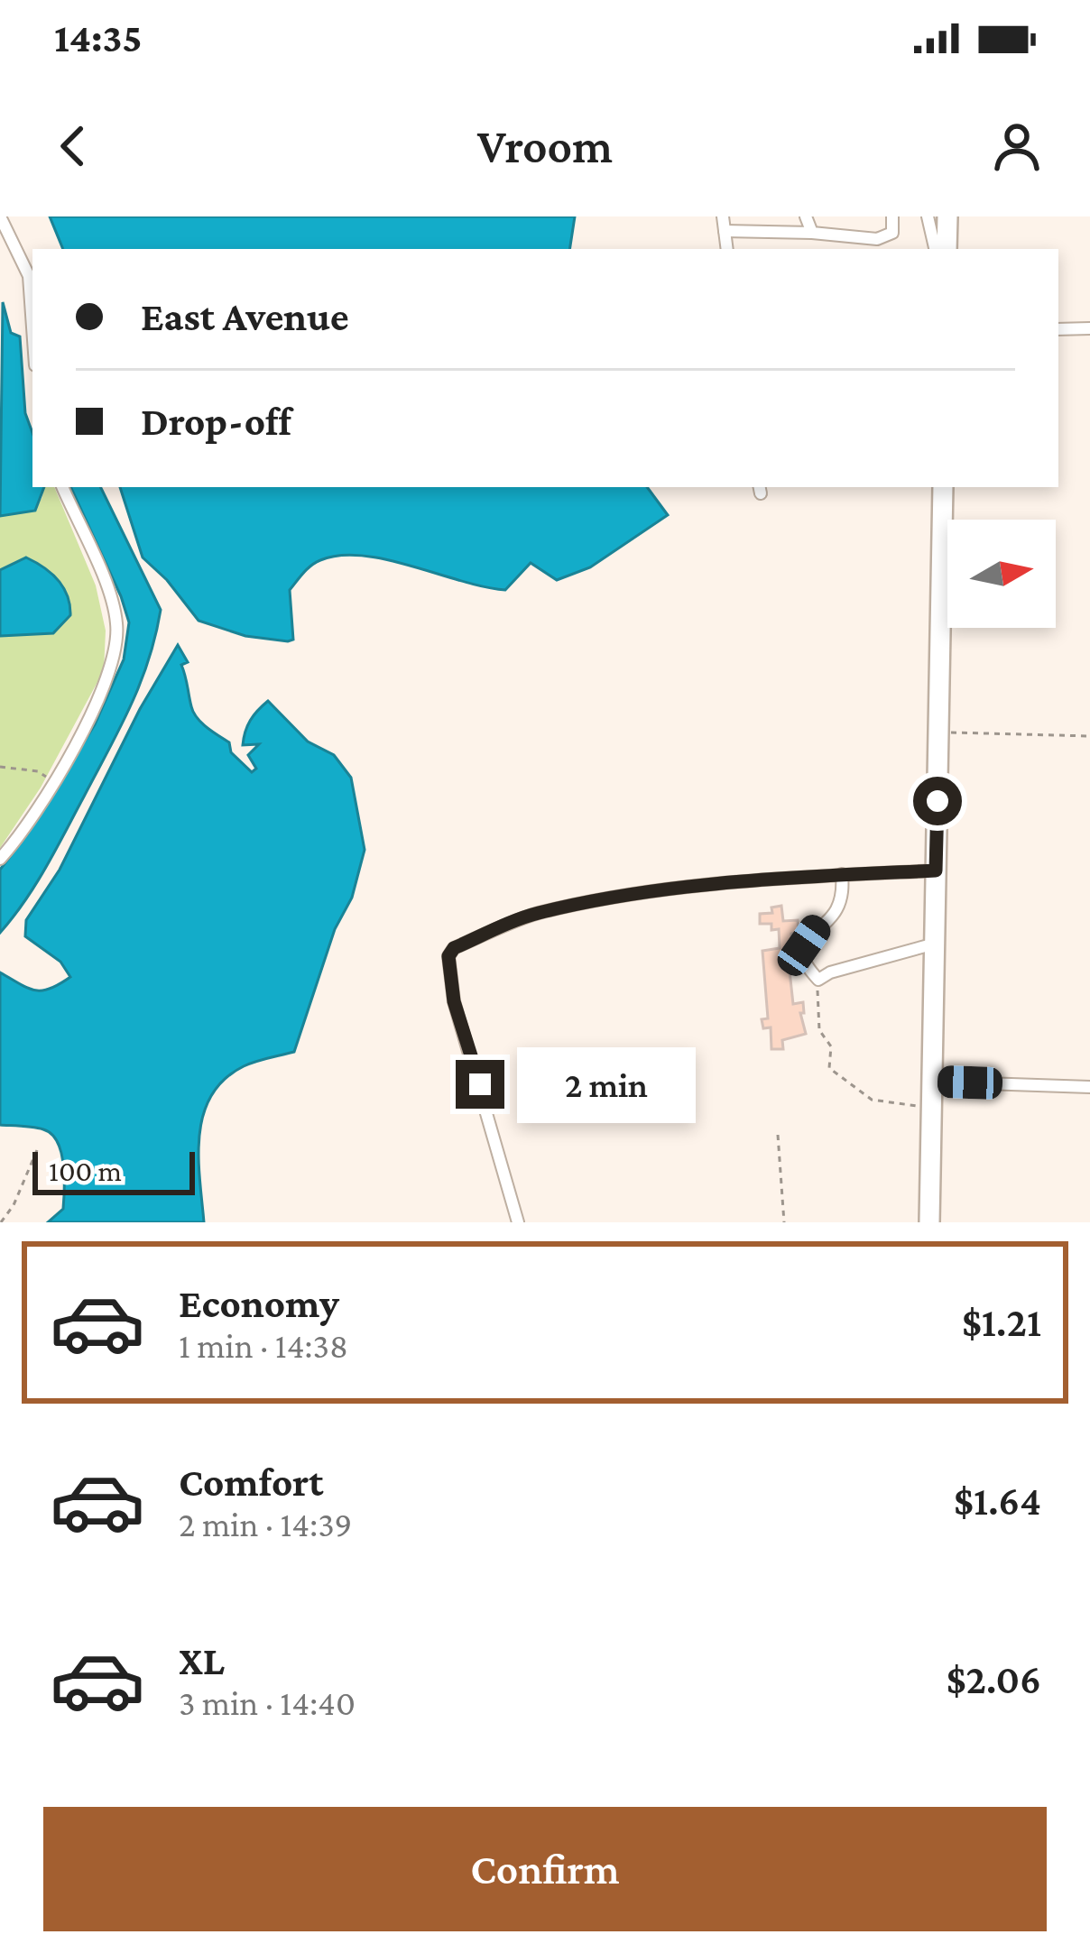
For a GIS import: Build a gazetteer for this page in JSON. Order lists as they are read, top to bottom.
{
  "scale_bar": "100 m",
  "north": "right",
  "page": {
    "status": "14:35",
    "header": "Vroom",
    "banner": ["East Avenue", "Drop-off"],
    "bubble": "2 min",
    "scale": "100 m",
    "list": [
      {
        "name": "Economy",
        "note": "1 min · 14:38",
        "value": "$1.21"
      },
      {
        "name": "Comfort",
        "note": "2 min · 14:39",
        "value": "$1.64"
      },
      {
        "name": "XL",
        "note": "3 min · 14:40",
        "value": "$2.06"
      }
    ],
    "buttons": "Confirm"
  }
}
